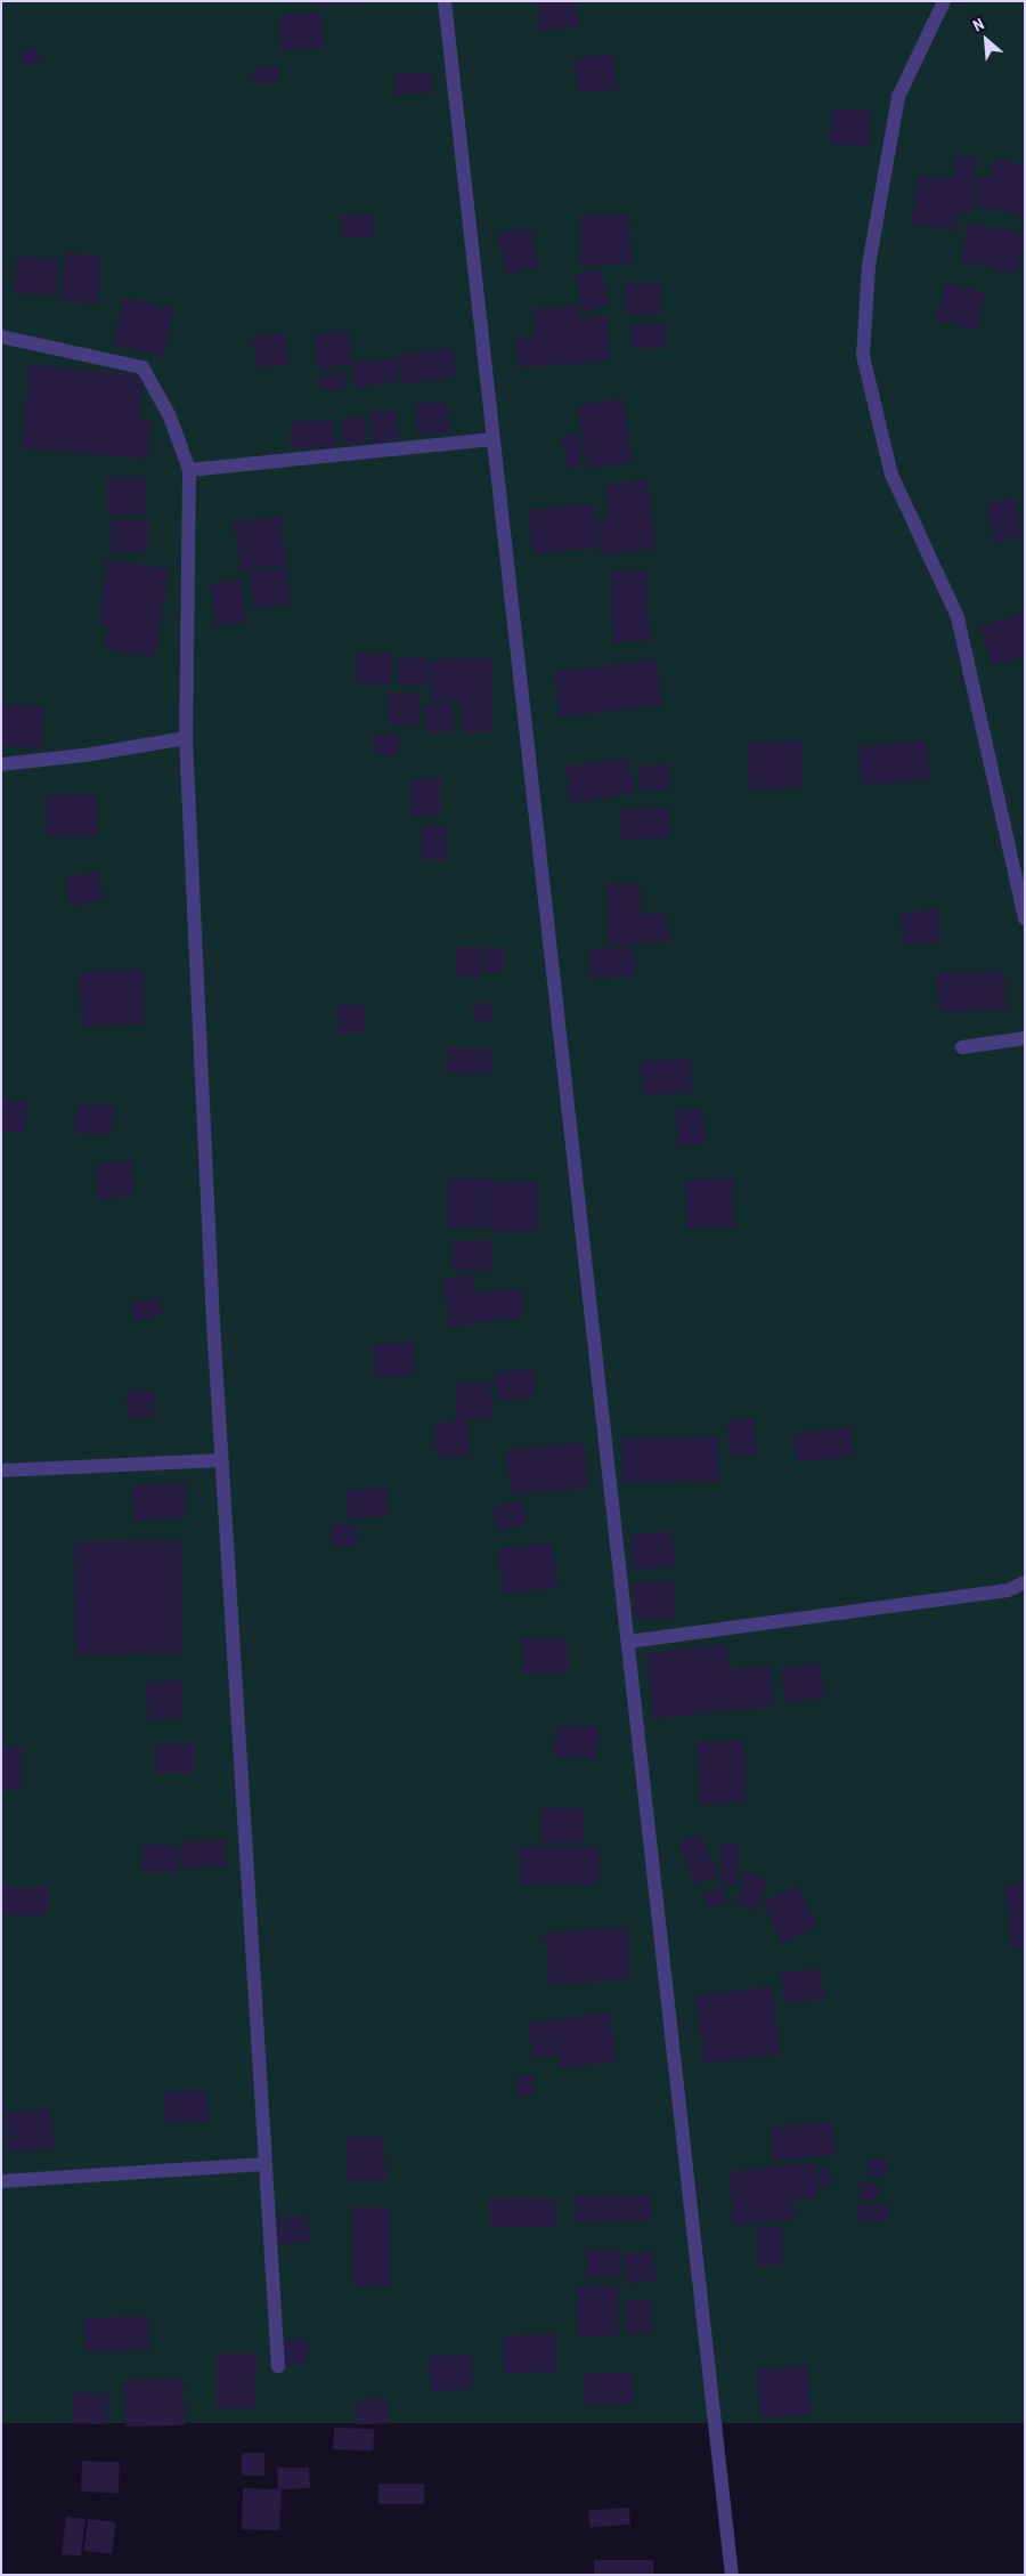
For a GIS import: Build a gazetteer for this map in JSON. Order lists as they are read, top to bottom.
{
  "north": "top left"
}
